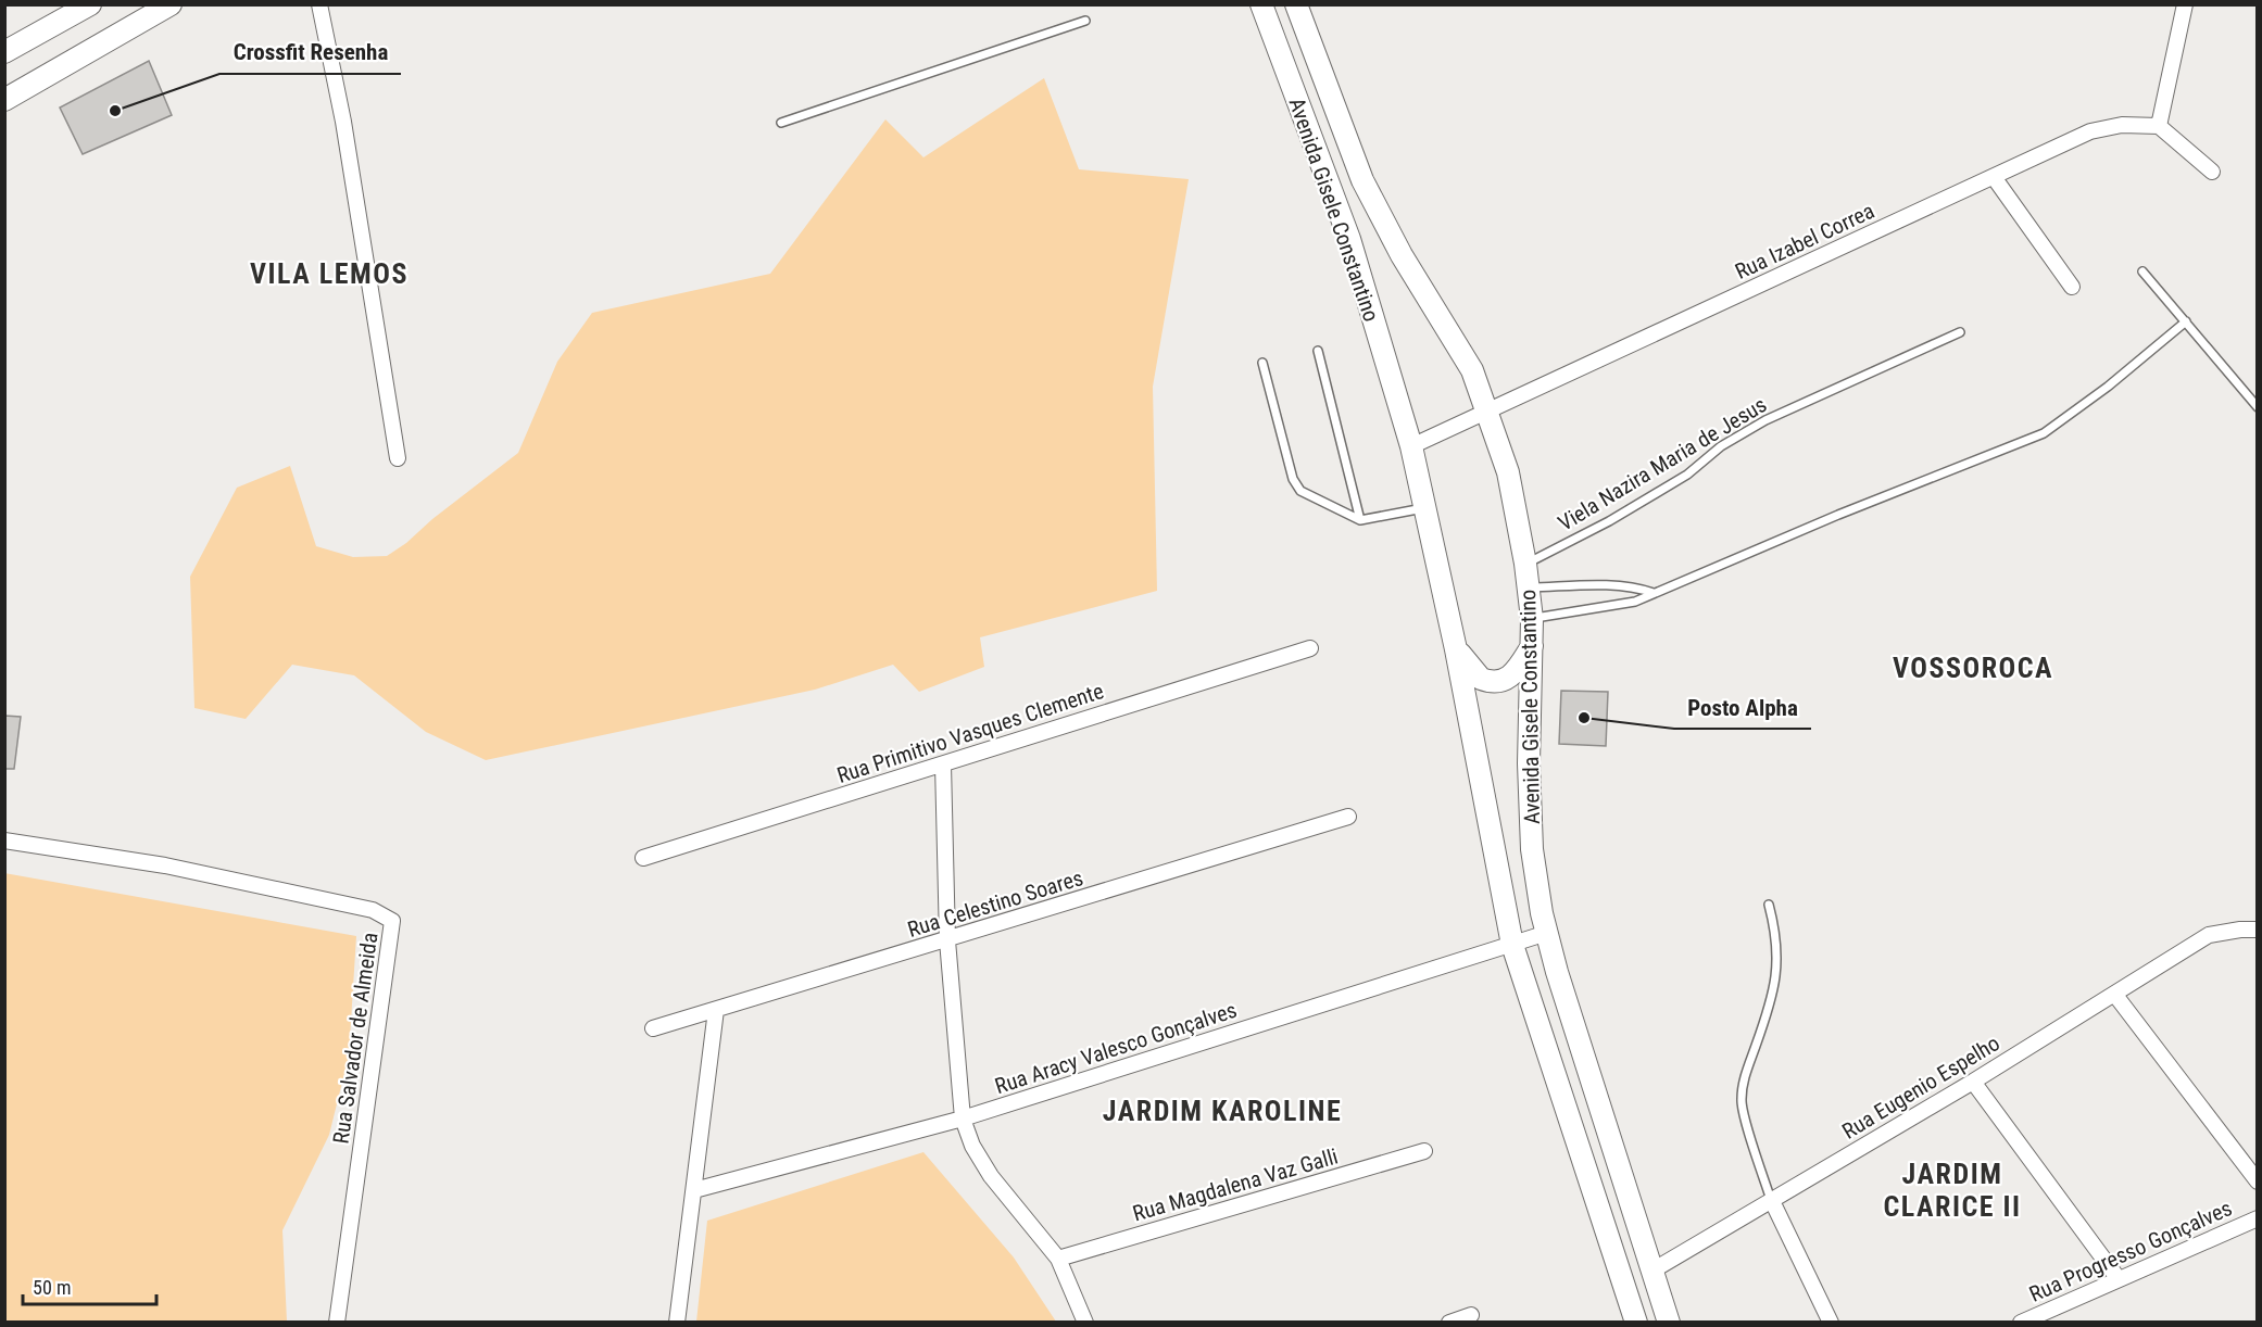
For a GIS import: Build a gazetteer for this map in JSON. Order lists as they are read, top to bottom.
{
  "streets": {
    "main road": ["Avenida Gisele Constantino"],
    "street": [
      "Rua Izabel Correa",
      "Rua Primitivo Vasques Clemente",
      "Rua Celestino Soares",
      "Rua Salvador de Almeida",
      "Rua Aracy Valesco Gonçalves",
      "Rua Eugenio Espelho",
      "Rua Magdalena Vaz Galli",
      "Rua Progresso Gonçalves"
    ],
    "lane": ["Viela Nazira Maria de Jesus"]
  },
  "crossings": [
    ["Avenida Gisele Constantino", "Rua Izabel Correa"],
    ["Avenida Gisele Constantino", "Viela Nazira Maria de Jesus"],
    ["Avenida Gisele Constantino", "Rua Aracy Valesco Gonçalves"],
    ["Avenida Gisele Constantino", "Rua Eugenio Espelho"]
  ],
  "districts": [
    "VILA LEMOS",
    "VOSSOROCA",
    "JARDIM KAROLINE",
    "JARDIM CLARICE II"
  ],
  "places": ["Crossfit Resenha", "Posto Alpha"],
  "scale_bar": "50 m"
}
